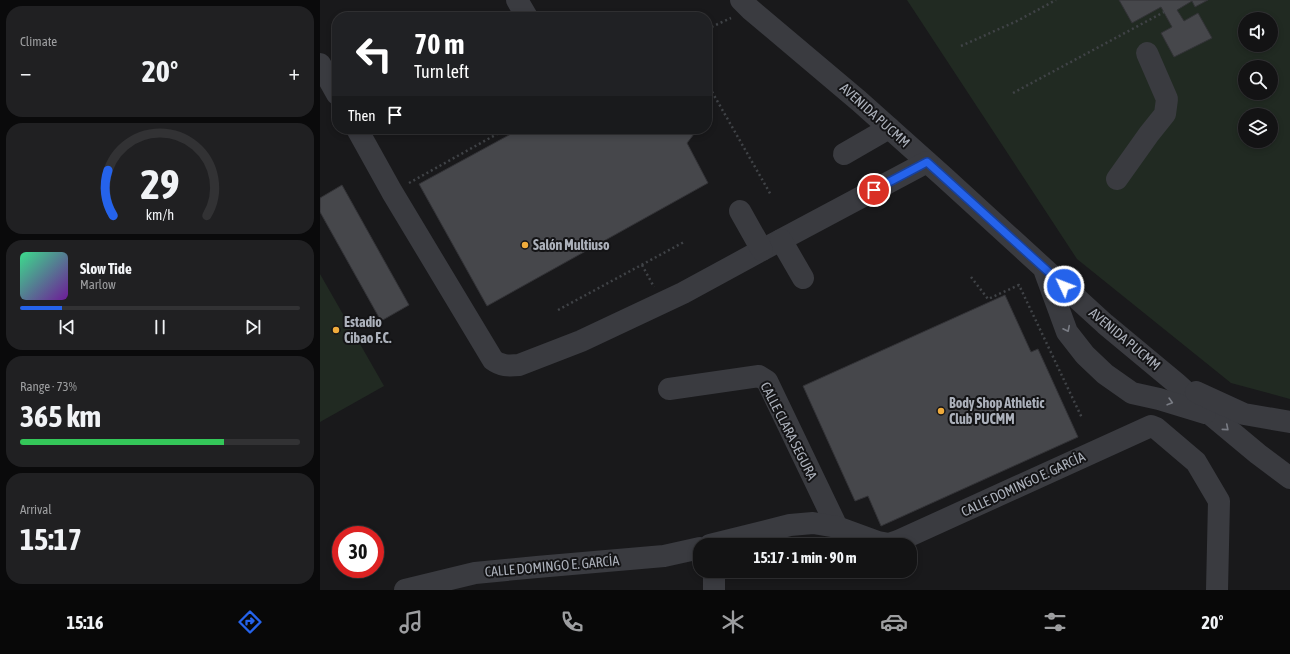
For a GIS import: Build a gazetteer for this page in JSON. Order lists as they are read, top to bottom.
{
  "streets": {
    "street": ["AVENIDA PUCMM", "CALLE CLARA SEGURA", "CALLE DOMINGO E. GARCÍA"]
  },
  "crossings": [
    ["CALLE CLARA SEGURA", "CALLE DOMINGO E. GARCÍA"]
  ],
  "places": ["Salón Multiuso", "Estadio Cibao F.C.", "Body Shop Athletic Club PUCMM"],
  "page": {
    "tile": [
      "Climate",
      ["Range · 73%", "365 km"],
      ["Arrival", "15:17"]
    ],
    "turn": ["70 m", "Turn left"],
    "heat": ["−", "20°", "+"],
    "then": "Then",
    "song": ["Slow Tide", "Marlow"],
    "limit": "30",
    "trip": "15:17 · 1 min · 90 m",
    "tabs": ["15:16", "20°"],
    "gauge": ["29", "km/h"]
  }
}
